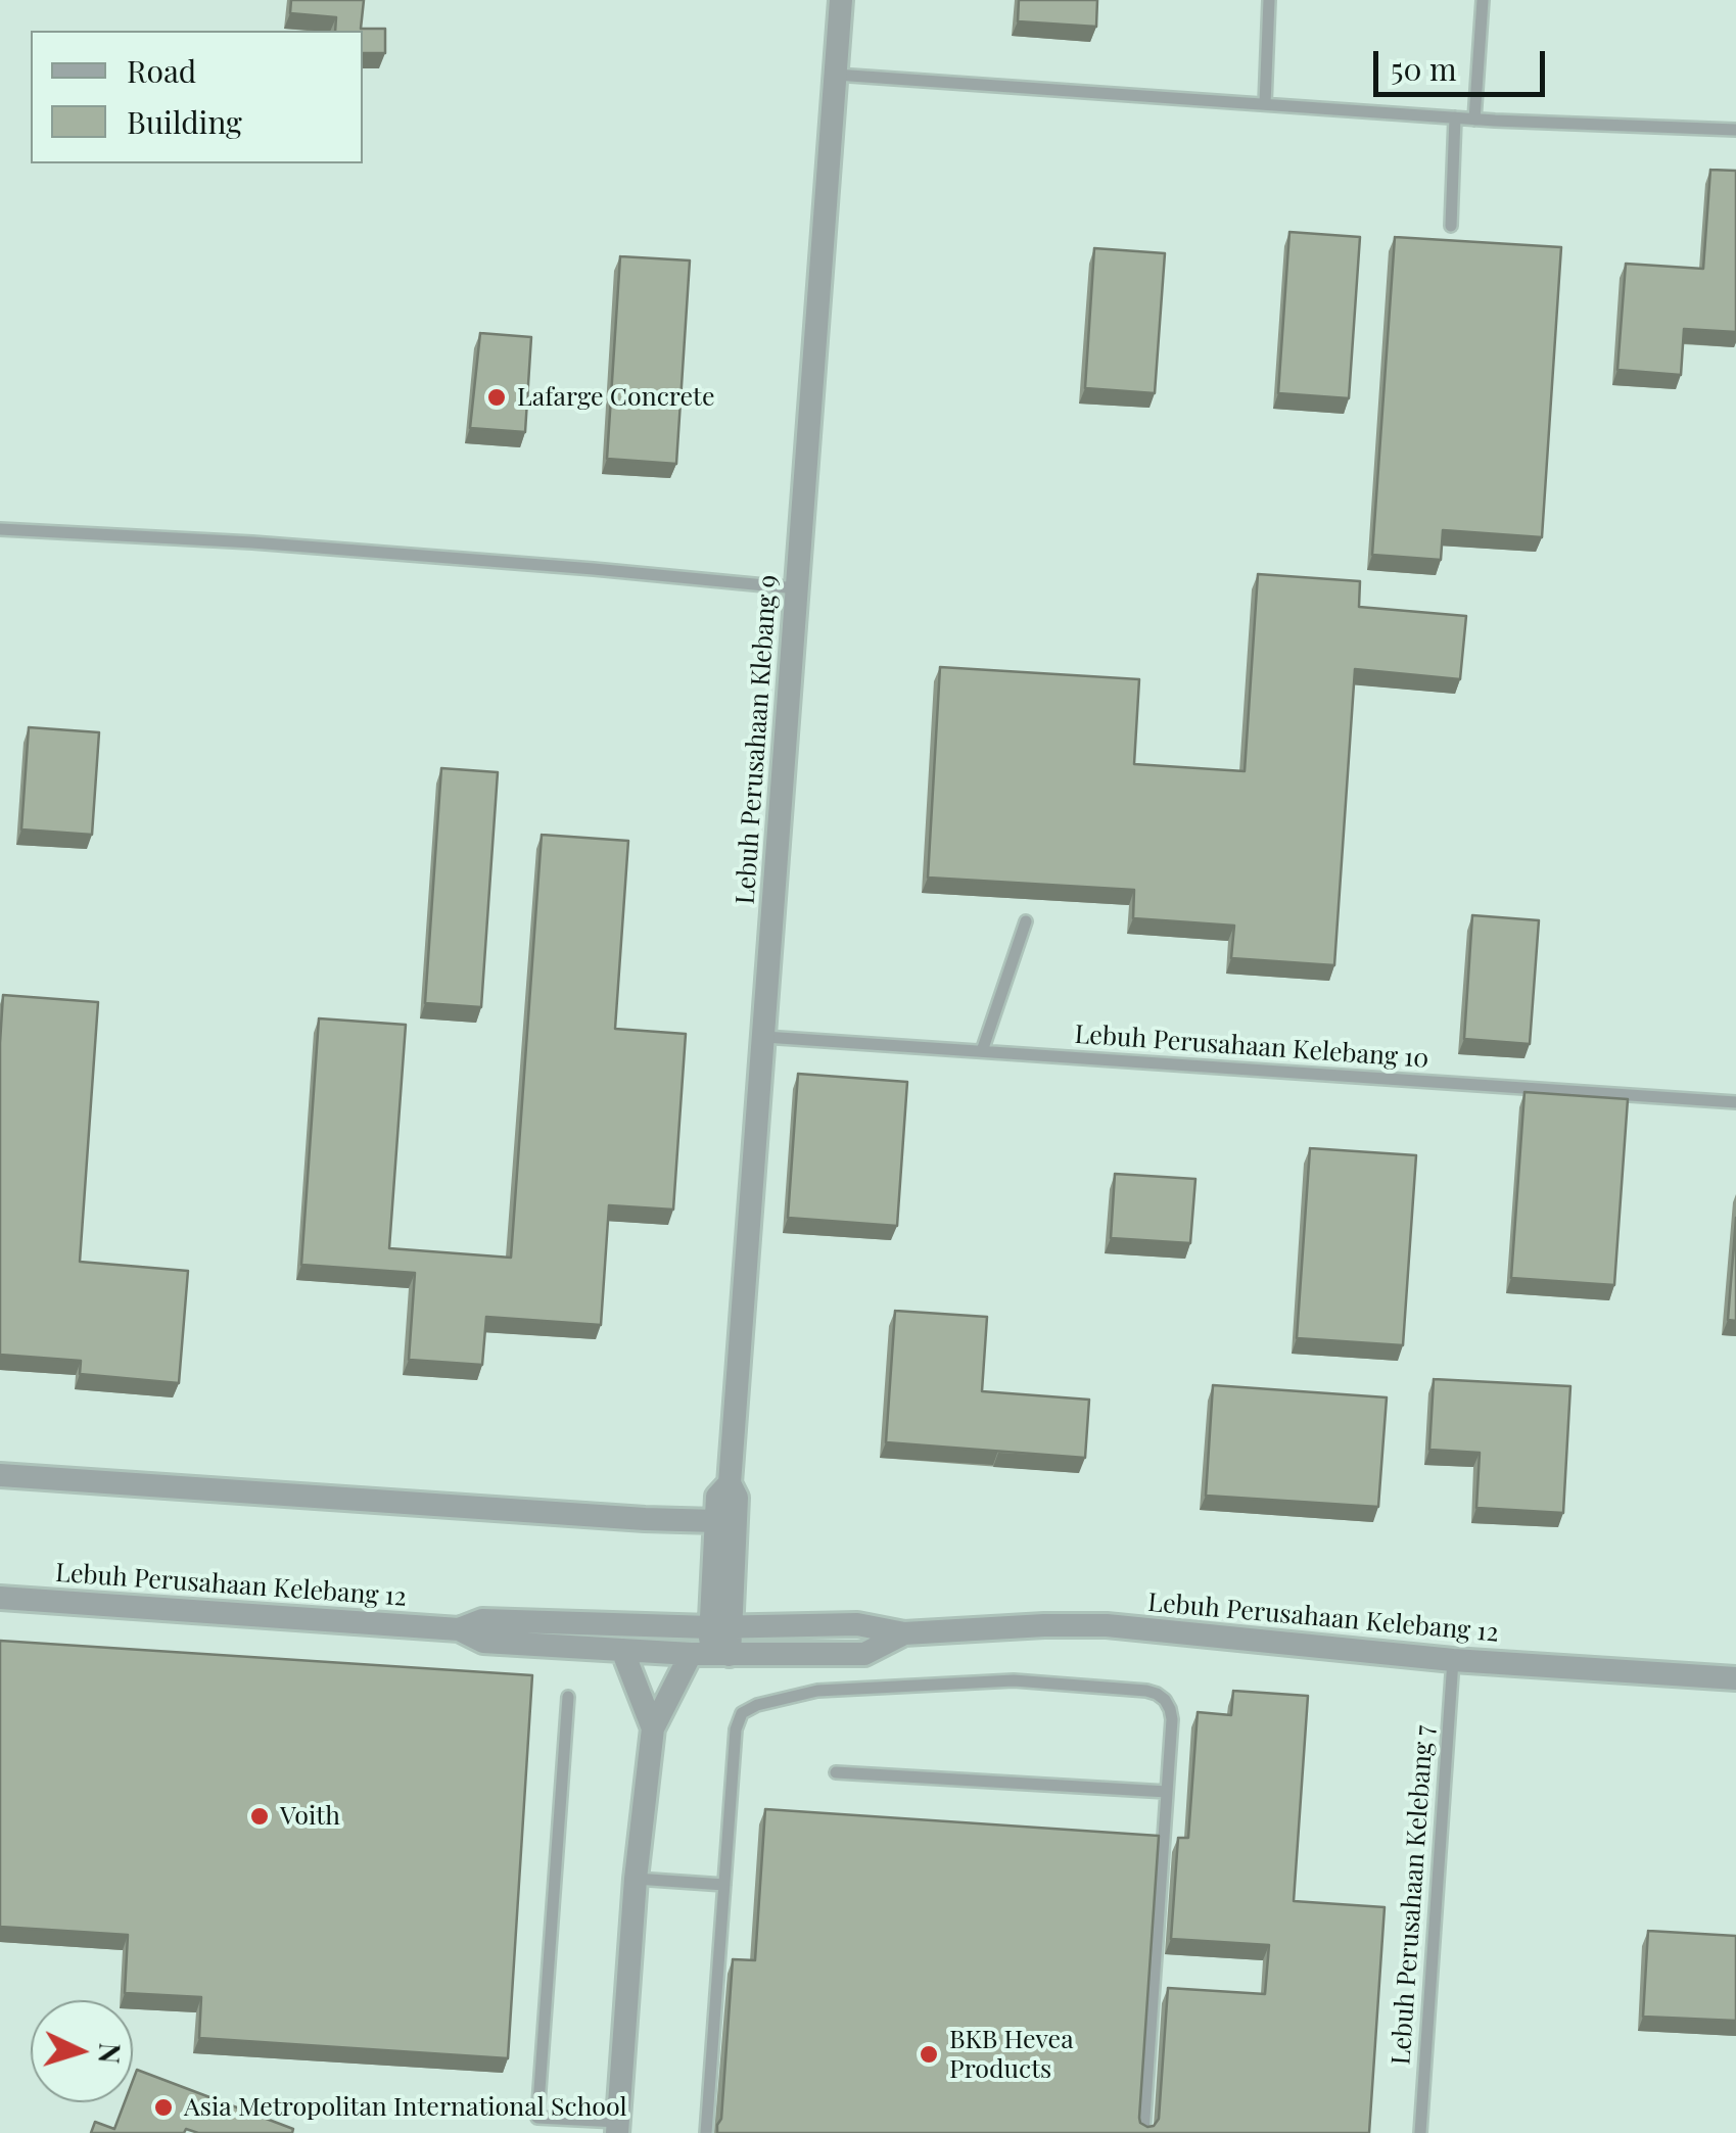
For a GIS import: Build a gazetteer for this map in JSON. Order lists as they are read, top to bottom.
{
  "streets": {
    "street": ["Lebuh Perusahaan Klebang 9", "Lebuh Perusahaan Kelebang 12"],
    "lane": ["Lebuh Perusahaan Kelebang 10", "Lebuh Perusahaan Kelebang 7"]
  },
  "crossings": [
    ["Lebuh Perusahaan Klebang 9", "Lebuh Perusahaan Kelebang 10"],
    ["Lebuh Perusahaan Klebang 9", "Lebuh Perusahaan Kelebang 12"],
    ["Lebuh Perusahaan Kelebang 12", "Lebuh Perusahaan Kelebang 7"]
  ],
  "places": [
    "Lafarge Concrete",
    "Voith",
    "BKB Hevea Products",
    "Asia Metropolitan International School"
  ],
  "legend": ["Road", "Building"],
  "scale_bar": "50 m",
  "north": "right"
}
